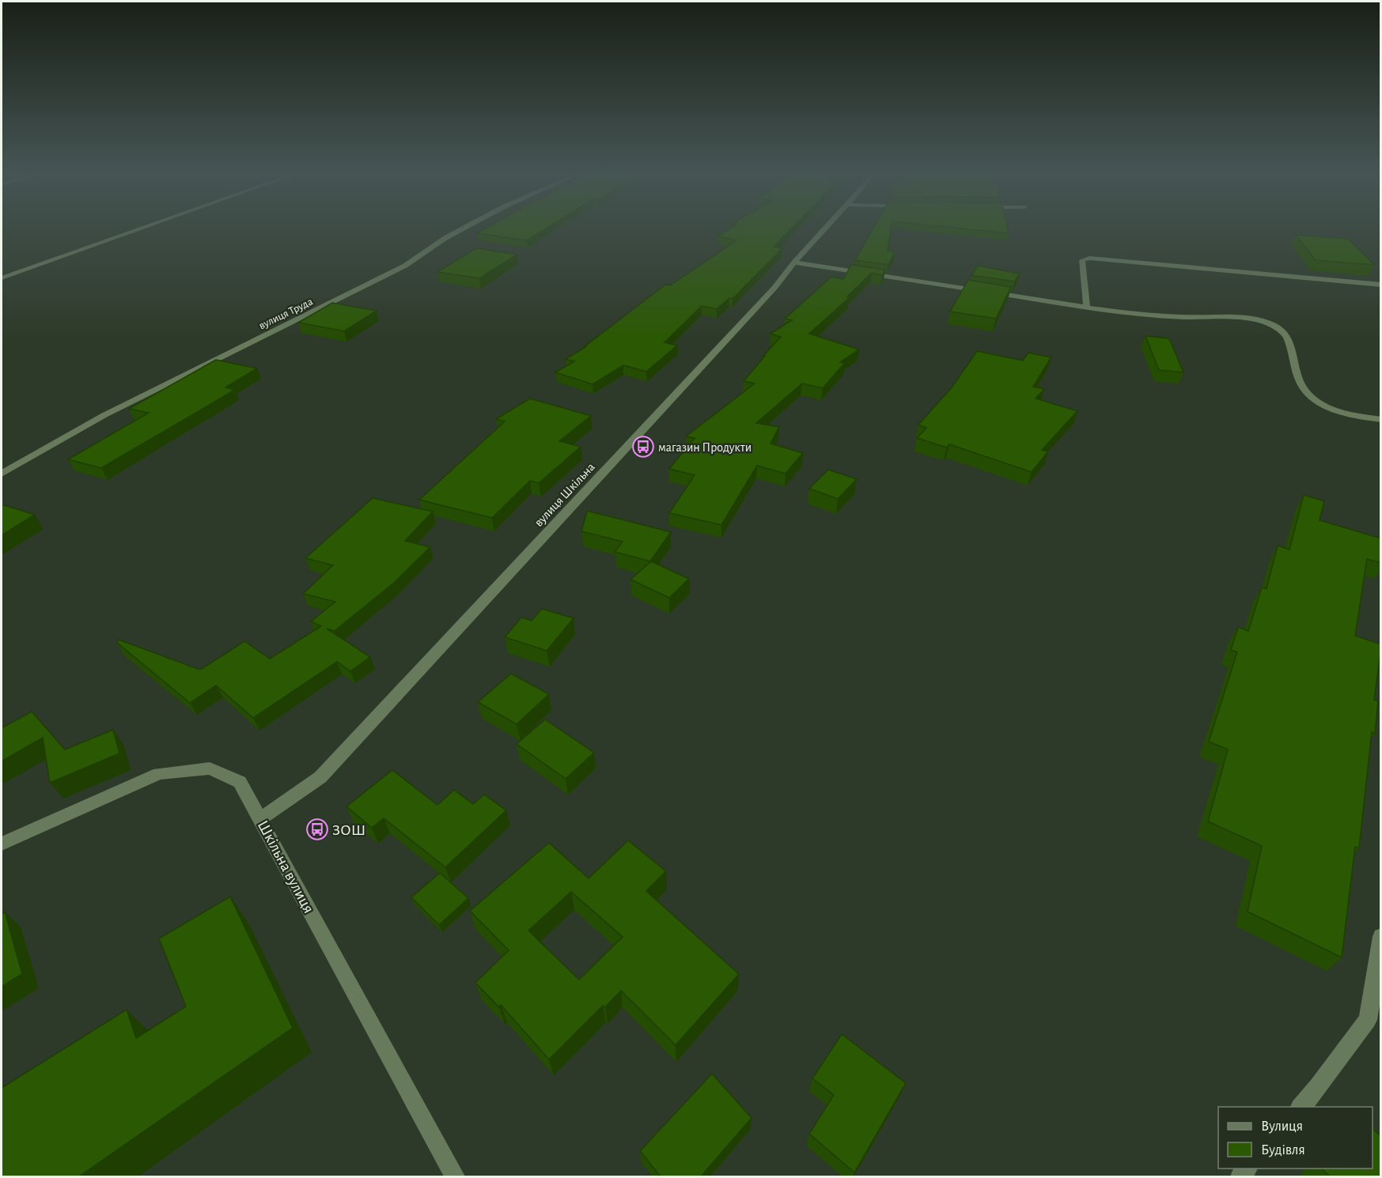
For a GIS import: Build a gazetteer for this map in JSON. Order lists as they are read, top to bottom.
{
  "streets": {
    "street": ["вулиця Труда", "вулиця Шкільна", "Шкільна вулиця"]
  },
  "crossings": [
    ["вулиця Шкільна", "Шкільна вулиця"]
  ],
  "places": {
    "bus stop": ["магазин Продукти", "ЗОШ"]
  },
  "legend": ["Вулиця", "Будівля"]
}
